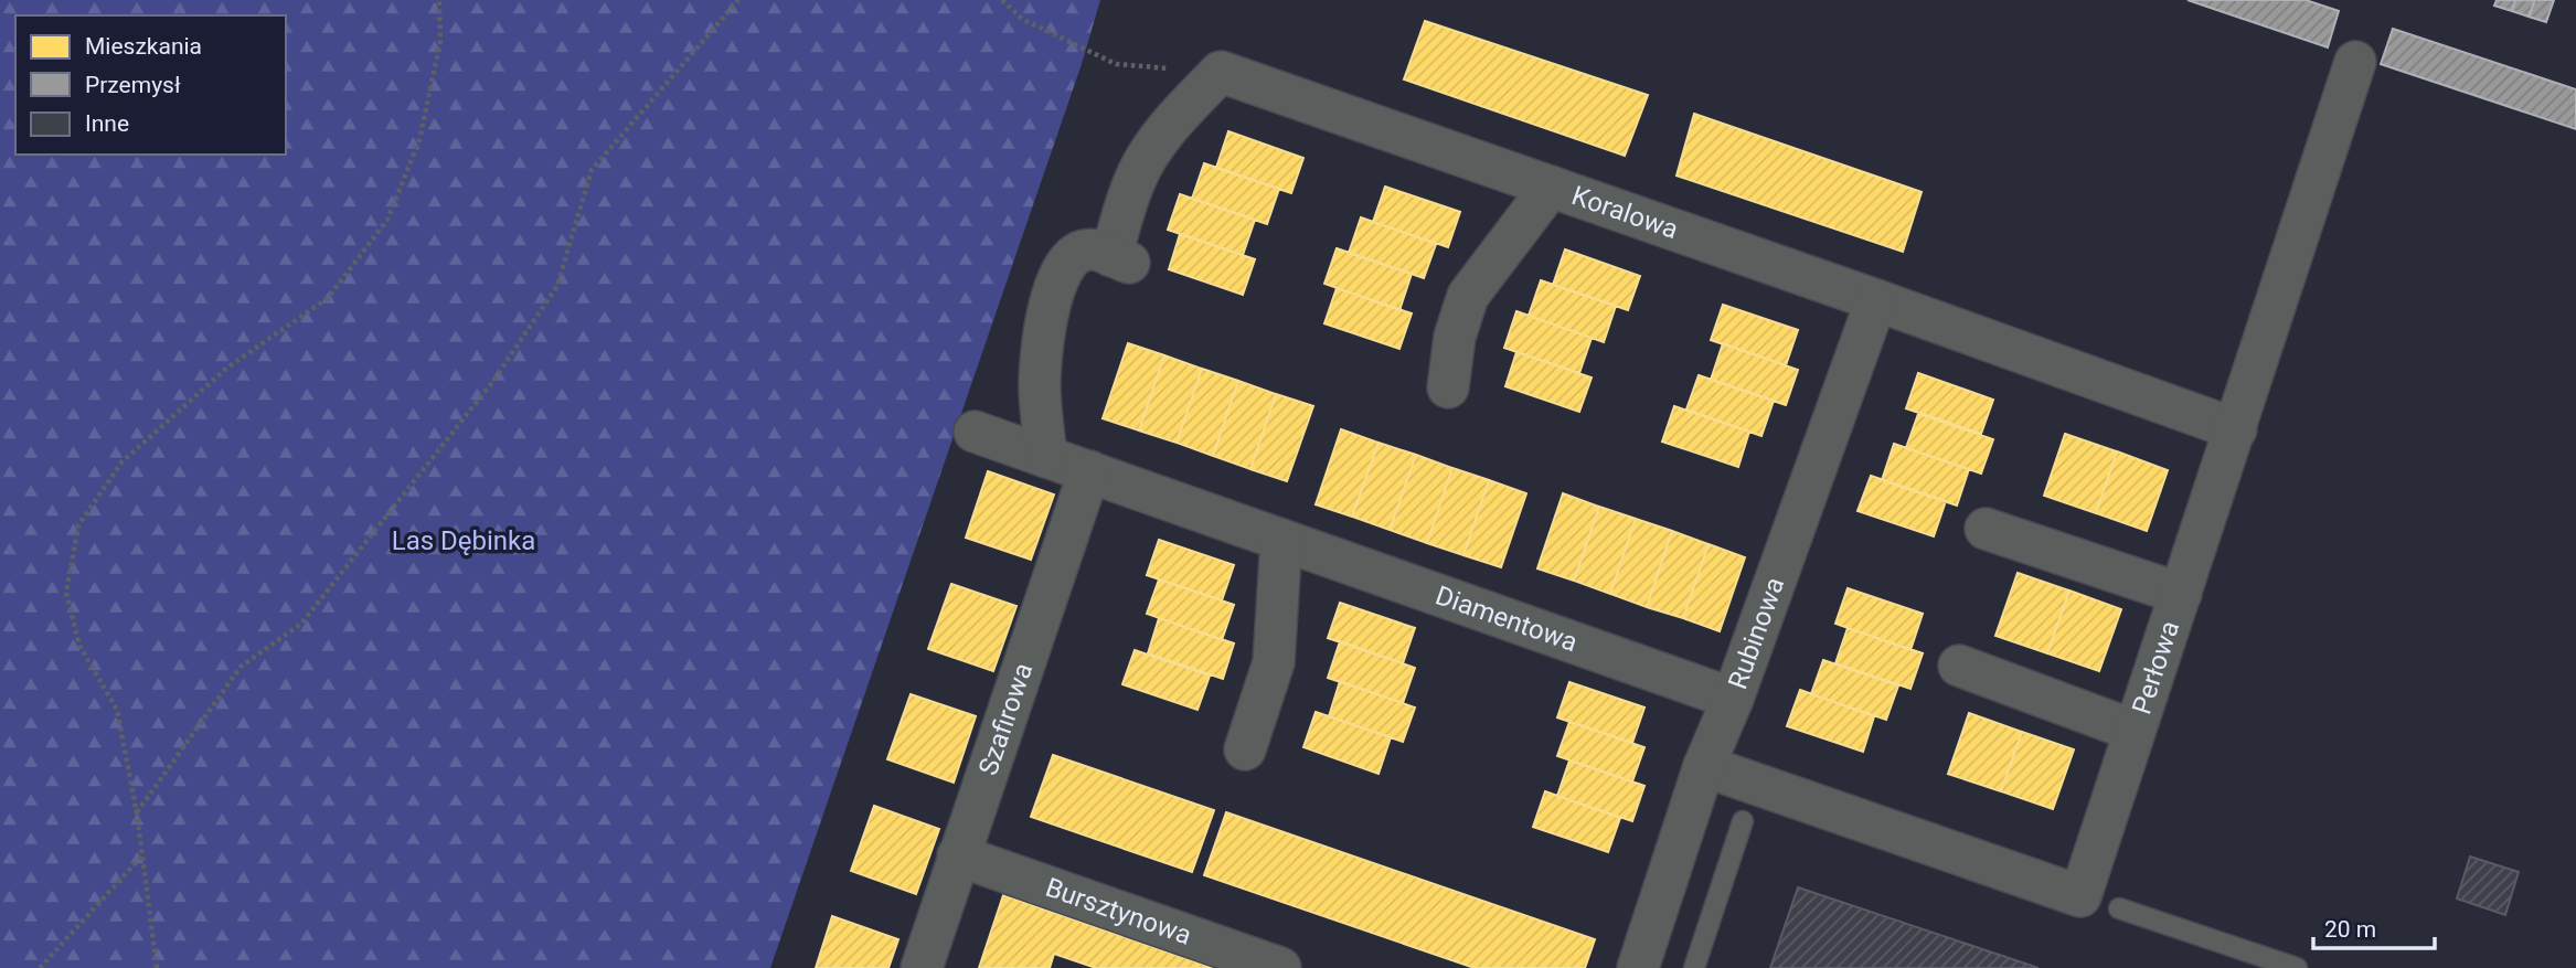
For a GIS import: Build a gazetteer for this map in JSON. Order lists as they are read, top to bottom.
{
  "streets": {
    "street": [
      "Koralowa",
      "Diamentowa",
      "Rubinowa",
      "Perłowa",
      "Szafirowa",
      "Bursztynowa"
    ]
  },
  "crossings": [
    ["Koralowa", "Rubinowa"],
    ["Koralowa", "Perłowa"],
    ["Diamentowa", "Rubinowa"],
    ["Diamentowa", "Szafirowa"],
    ["Rubinowa", "Perłowa"],
    ["Szafirowa", "Bursztynowa"]
  ],
  "parks": ["Las Dębinka"],
  "legend": ["Mieszkania", "Przemysł", "Inne"],
  "scale_bar": "20 m"
}
